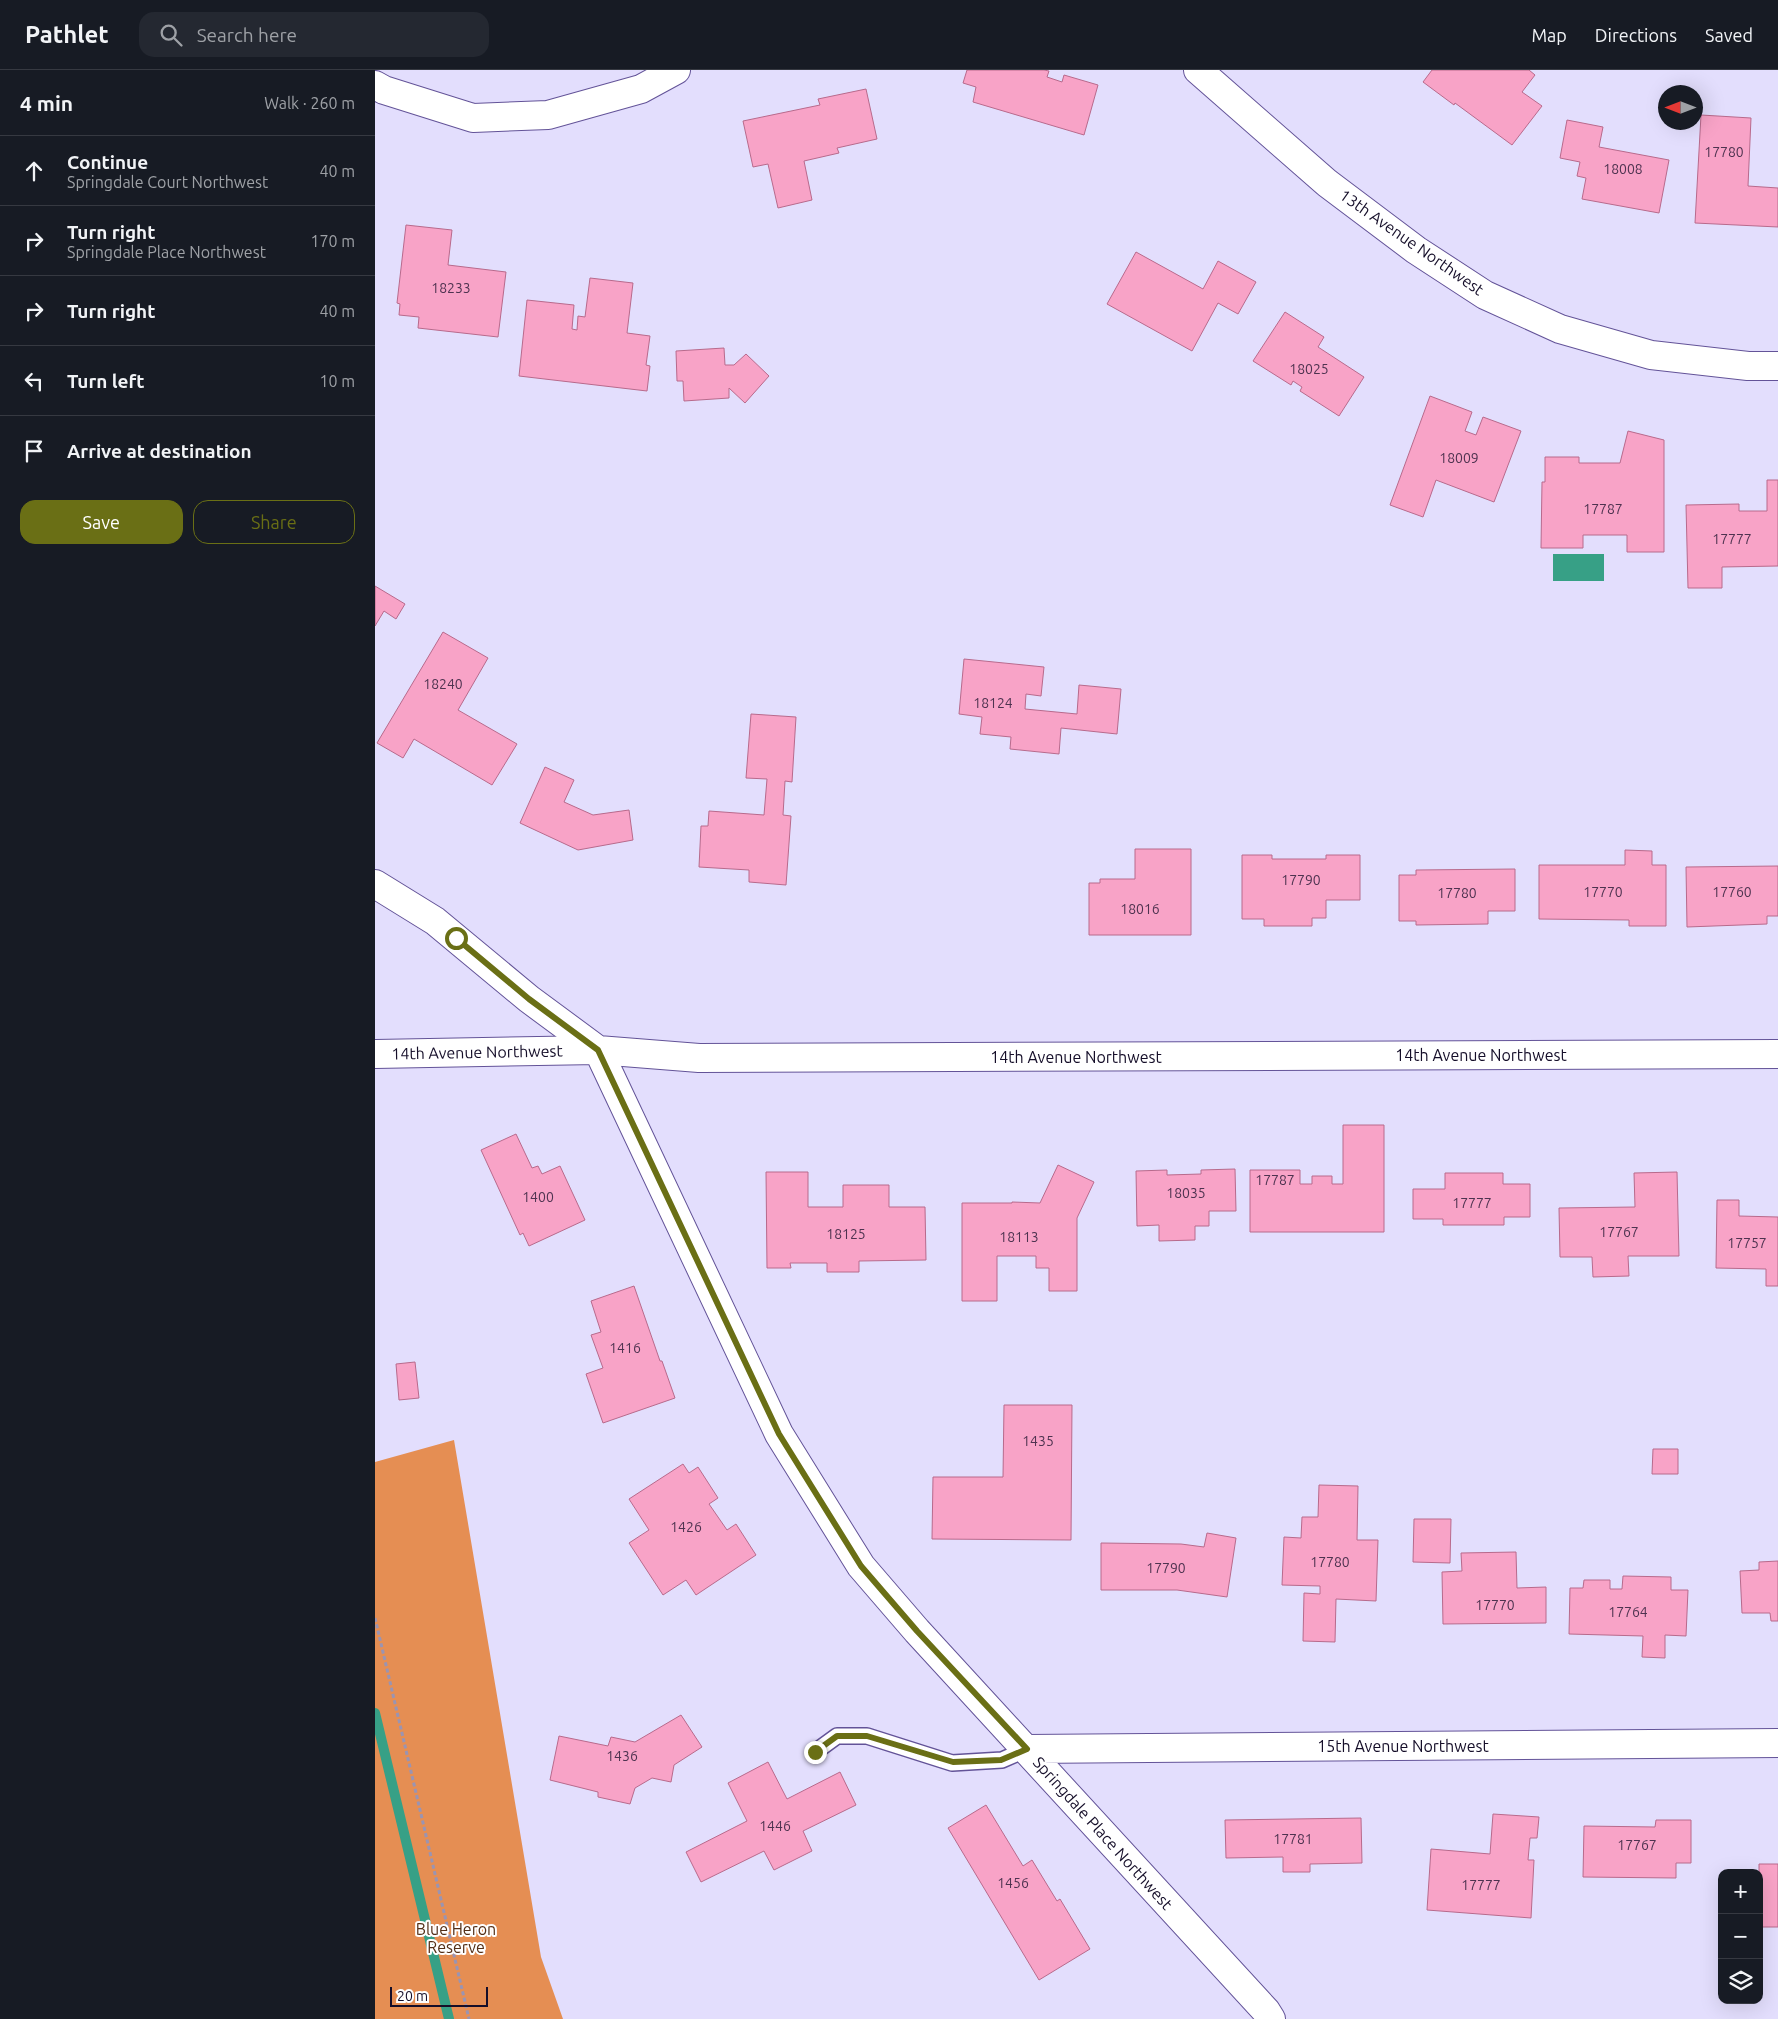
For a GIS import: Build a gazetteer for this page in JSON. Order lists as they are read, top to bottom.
{
  "streets": {
    "street": [
      "13th Avenue Northwest",
      "14th Avenue Northwest",
      "15th Avenue Northwest",
      "Springdale Place Northwest"
    ]
  },
  "crossings": [
    ["14th Avenue Northwest", "Springdale Place Northwest"],
    ["15th Avenue Northwest", "Springdale Place Northwest"]
  ],
  "parks": ["Blue Heron Reserve"],
  "house_numbers": [
    "17780",
    "18008",
    "18233",
    "18025",
    "18009",
    "17787",
    "17777",
    "18240",
    "18124",
    "17790",
    "17770",
    "17760",
    "17780",
    "18016",
    "17787",
    "18035",
    "1400",
    "17777",
    "17767",
    "18125",
    "18113",
    "17757",
    "1416",
    "1435",
    "1426",
    "17780",
    "17790",
    "17770",
    "17764",
    "1436",
    "1446",
    "17781",
    "17767",
    "1456",
    "17777"
  ],
  "scale_bar": "20 m",
  "north": "left",
  "page": {
    "header": "Pathlet",
    "search": "Search here",
    "nav": ["Map", "Directions", "Saved"],
    "heading": ["4 min", "Walk · 260 m"],
    "list": [
      ["Continue", "Springdale Court Northwest", "40 m"],
      ["Turn right", "Springdale Place Northwest", "170 m"],
      ["Turn right", "40 m"],
      ["Turn left", "10 m"],
      "Arrive at destination"
    ],
    "buttons": ["Save", "Share"],
    "map_buttons": ["+", "−"],
    "scale": "20 m"
  }
}
